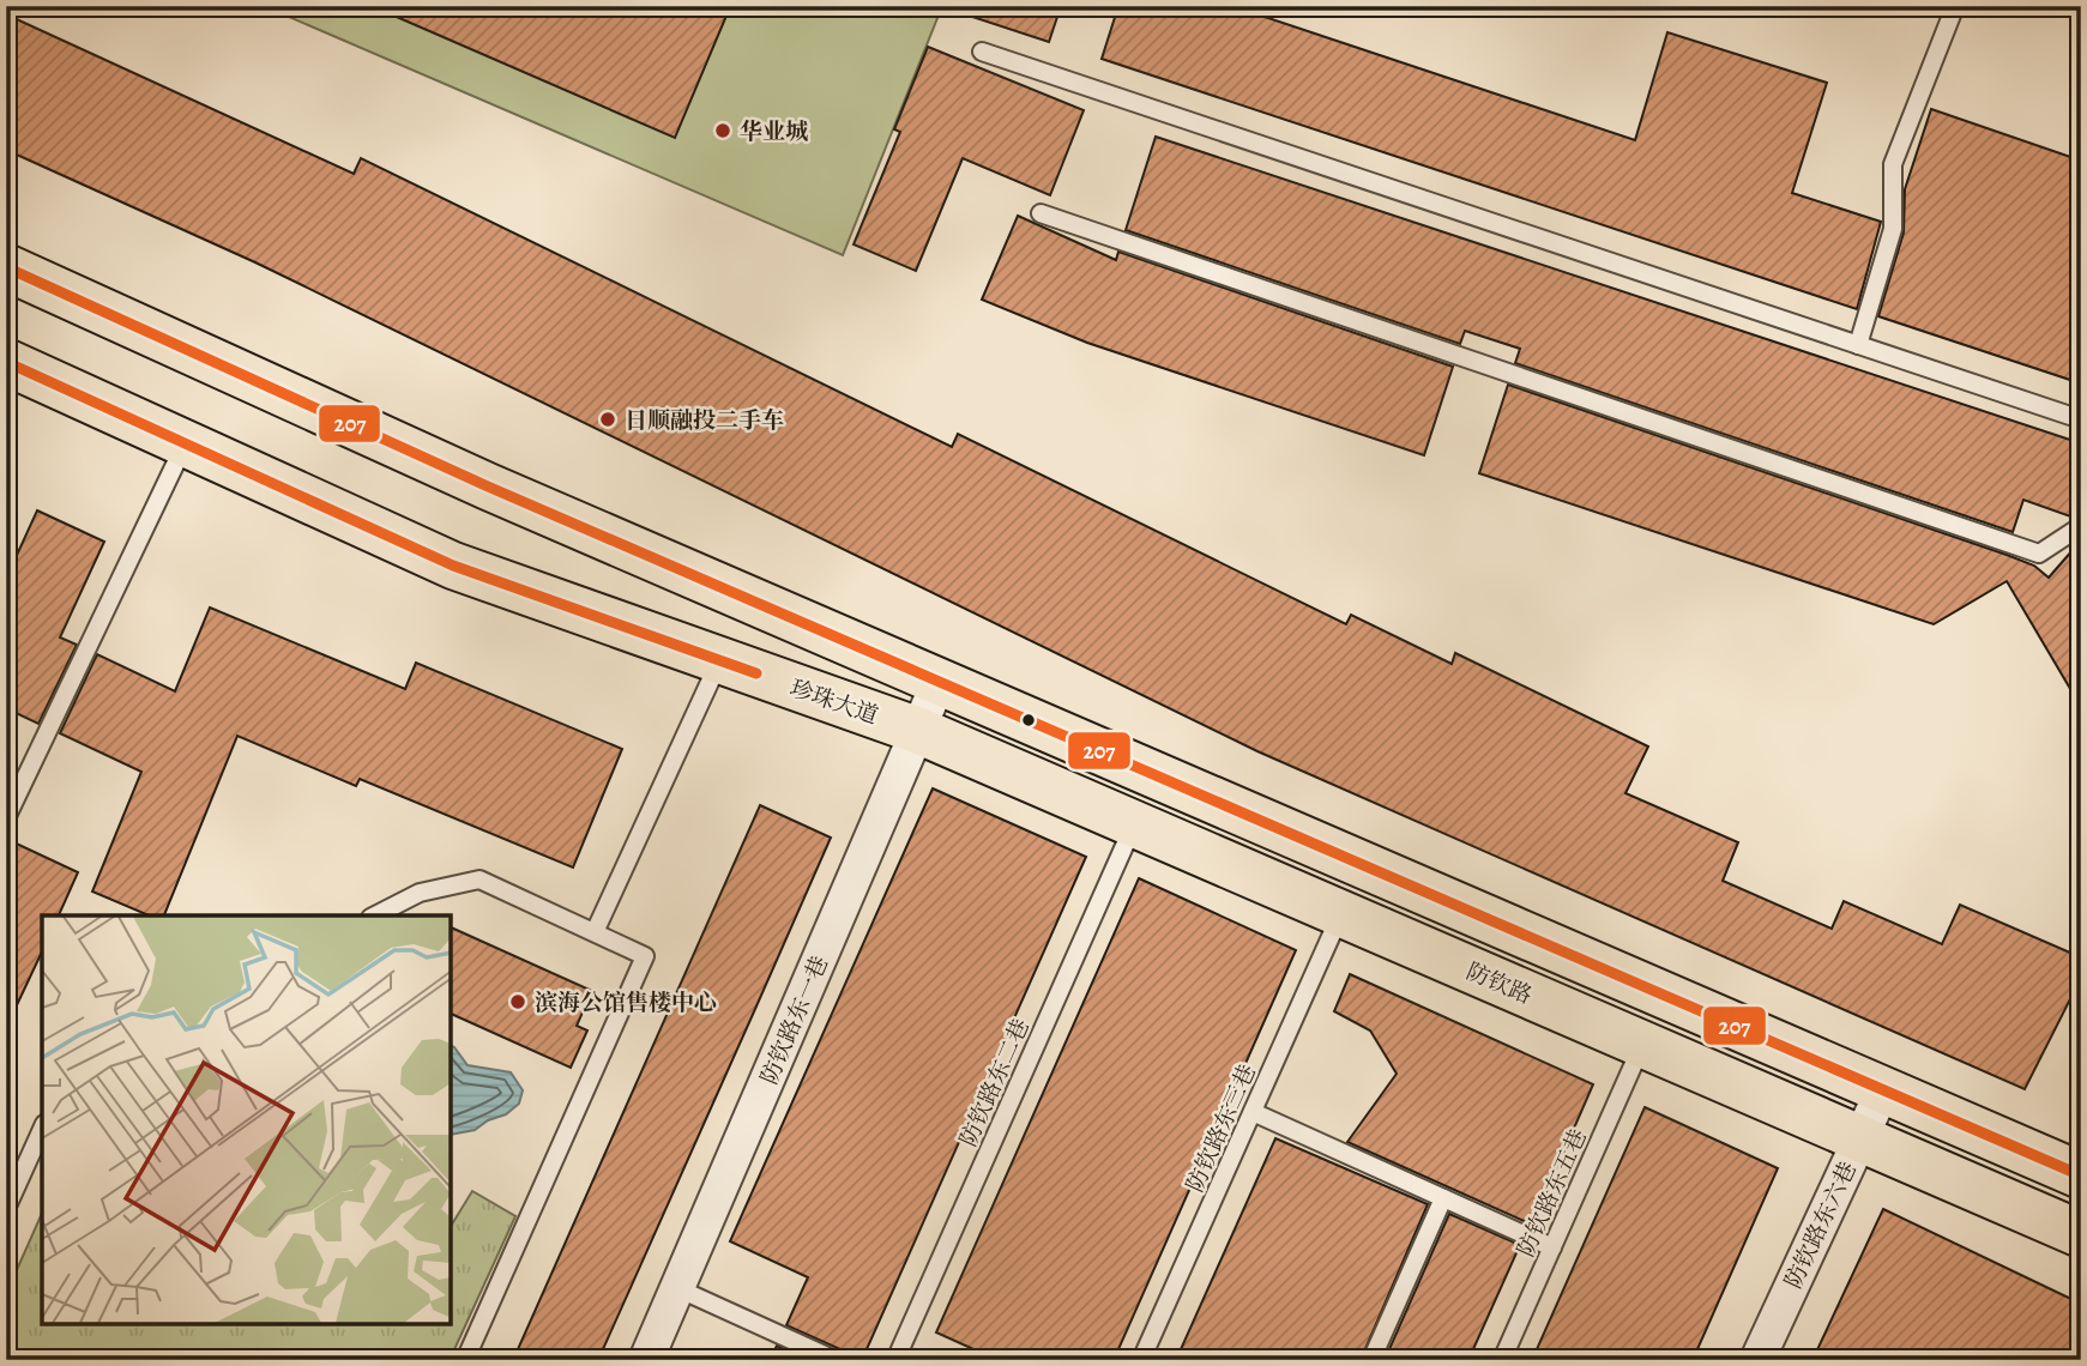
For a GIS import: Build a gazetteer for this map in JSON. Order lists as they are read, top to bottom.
{
  "streets": {
    "main road": ["珍珠大道", "防钦路"],
    "street": ["防钦路东一巷", "防钦路东六巷"],
    "lane": ["防钦路东二巷", "防钦路东三巷", "防钦路东五巷"]
  },
  "crossings": [
    ["珍珠大道", "防钦路"],
    ["珍珠大道", "防钦路东一巷"],
    ["防钦路", "防钦路东一巷"],
    ["防钦路", "防钦路东二巷"],
    ["防钦路", "防钦路东三巷"],
    ["防钦路", "防钦路东五巷"],
    ["防钦路", "防钦路东六巷"]
  ],
  "places": ["华业城", "日顺融投二手车", "滨海公馆售楼中心"],
  "lines": ["transit line 207"]
}
